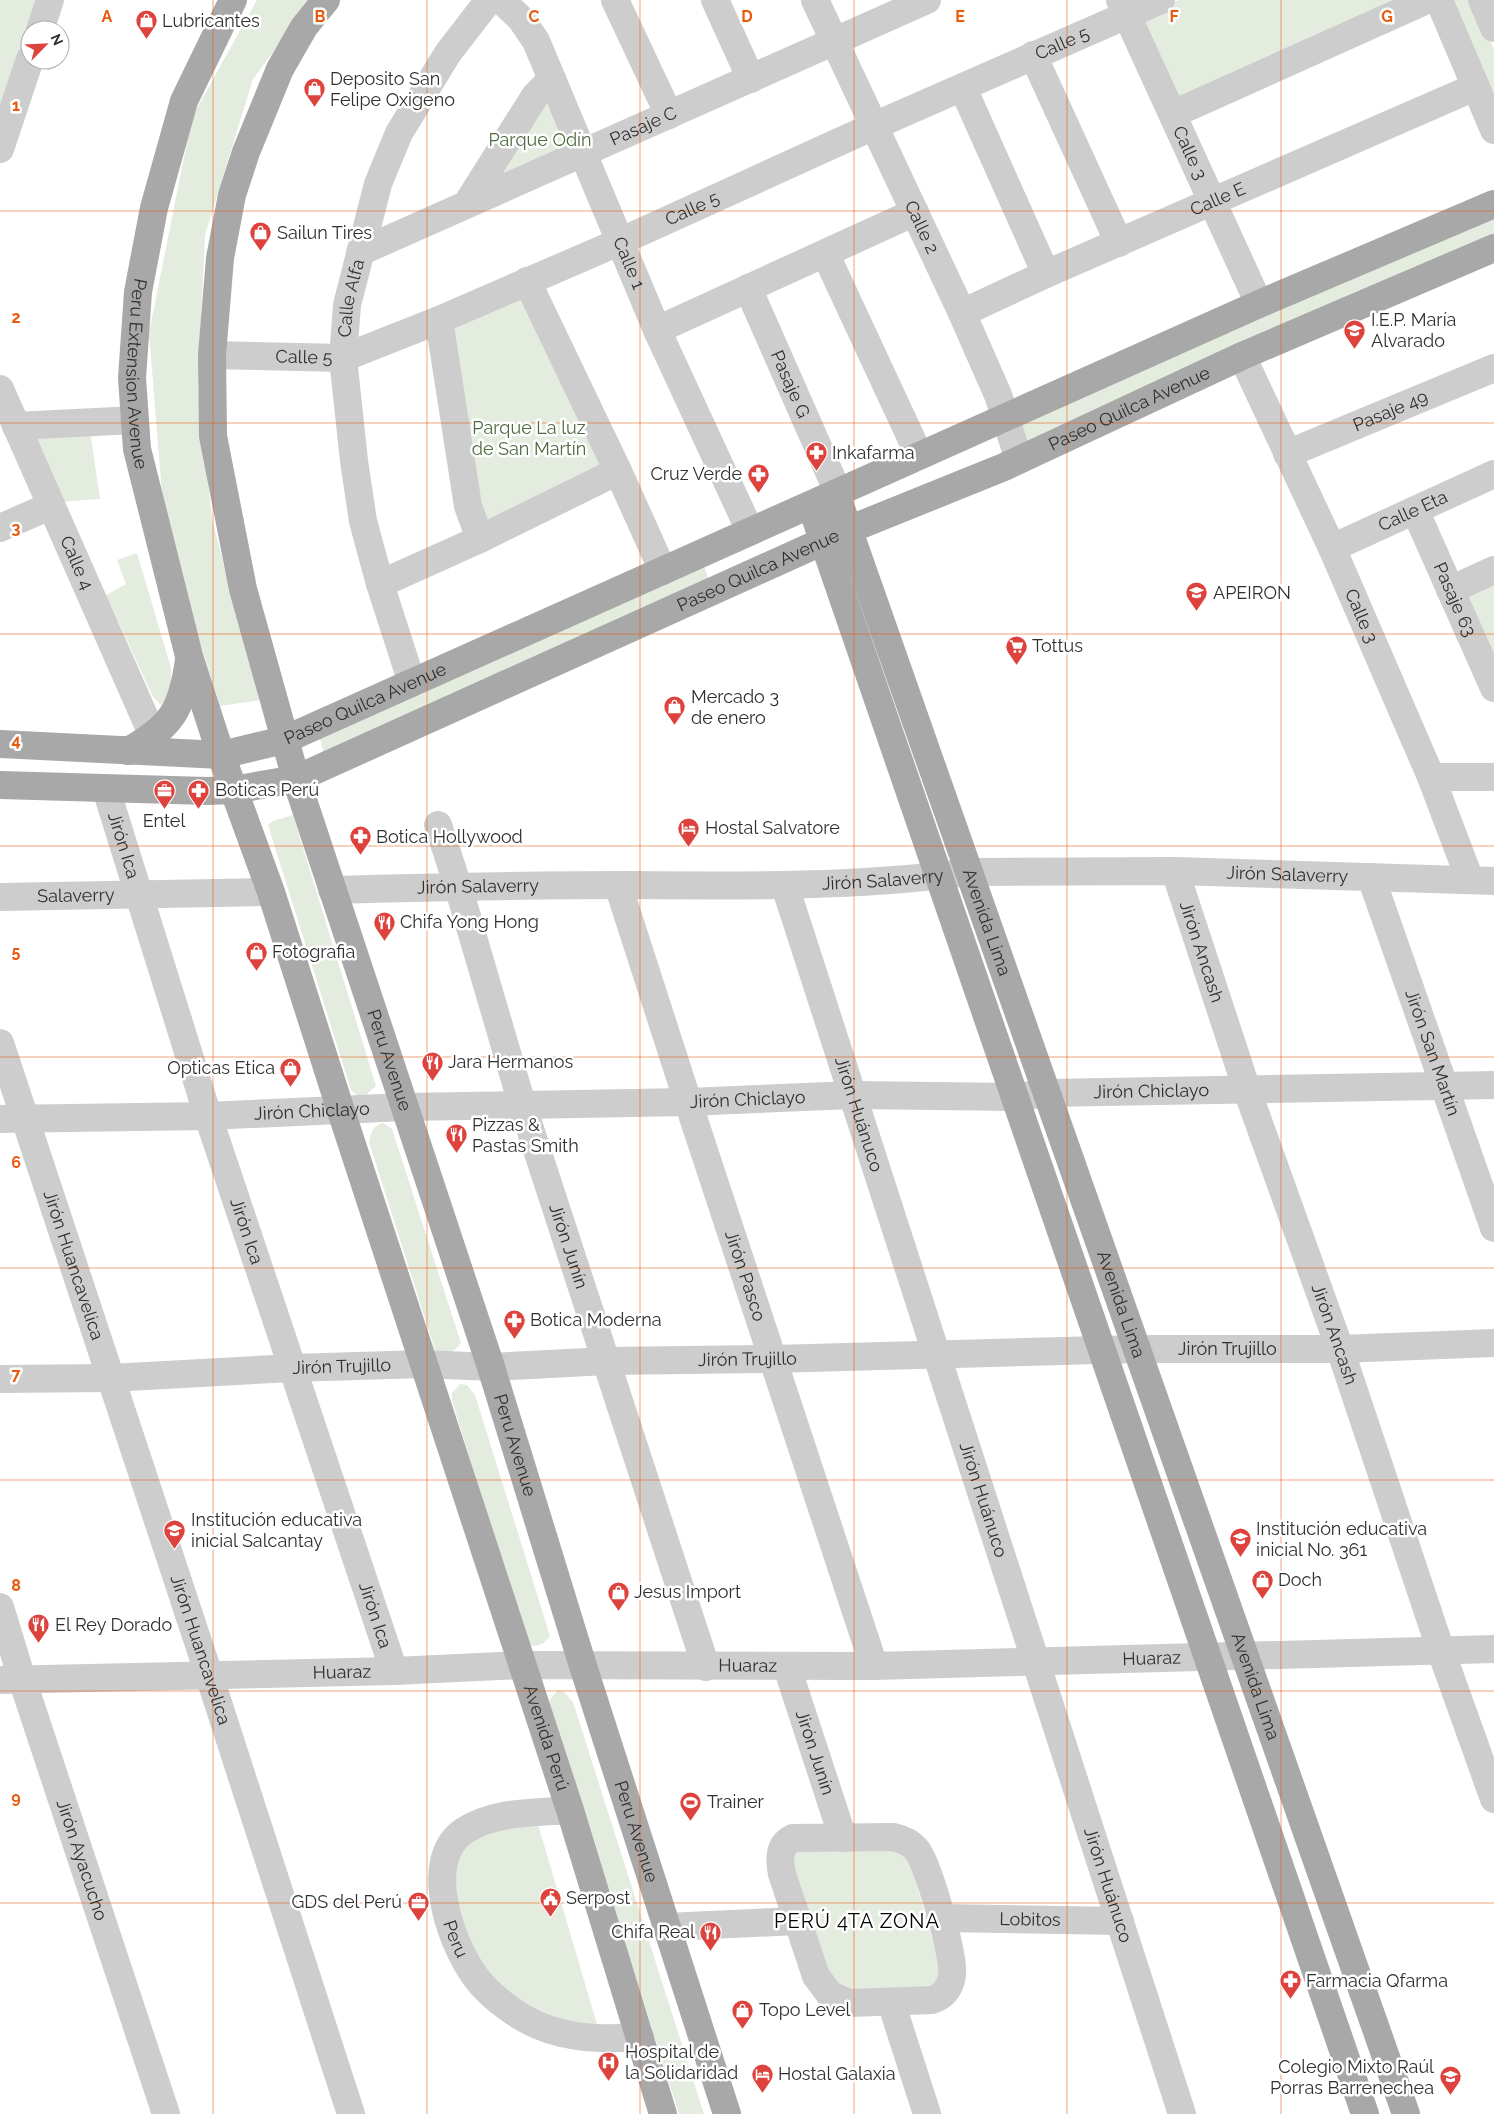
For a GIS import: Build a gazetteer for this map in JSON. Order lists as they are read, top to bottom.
{
  "streets": {
    "main road": [
      "Peru Extension Avenue",
      "Paseo Quilca Avenue",
      "Avenida Lima",
      "Peru Avenue",
      "Avenida Perú"
    ],
    "street": [
      "Calle 5",
      "Pasaje C",
      "Calle 3",
      "Calle E",
      "Calle 2",
      "Calle 1",
      "Calle Alfa",
      "Pasaje G",
      "Pasaje 49",
      "Calle Eta",
      "Calle 4",
      "Pasaje 63",
      "Jirón Ica",
      "Jirón Salaverry",
      "Salaverry",
      "Jirón Ancash",
      "Jirón San Martín",
      "Jirón Chiclayo",
      "Jirón Huánuco",
      "Jirón Junín",
      "Jirón Huancavelica",
      "Jirón Pasco",
      "Jirón Trujillo",
      "Huaraz",
      "Jirón Ayacucho",
      "Lobitos",
      "Peru"
    ]
  },
  "crossings": [
    ["Calle 5", "Calle 3"],
    ["Calle 5", "Calle 2"],
    ["Calle 5", "Calle 1"],
    ["Calle 5", "Calle Alfa"],
    ["Pasaje C", "Calle 2"],
    ["Pasaje C", "Calle 1"],
    ["Pasaje C", "Calle Alfa"],
    ["Calle 3", "Calle E"],
    ["Calle 3", "Paseo Quilca Avenue"],
    ["Calle 3", "Pasaje 49"],
    ["Calle 3", "Calle Eta"],
    ["Calle 3", "Jirón Salaverry"],
    ["Calle E", "Calle 2"],
    ["Calle 2", "Paseo Quilca Avenue"],
    ["Calle 1", "Paseo Quilca Avenue"],
    ["Calle Alfa", "Paseo Quilca Avenue"],
    ["Peru Extension Avenue", "Paseo Quilca Avenue"],
    ["Pasaje G", "Paseo Quilca Avenue"],
    ["Pasaje G", "Avenida Lima"],
    ["Paseo Quilca Avenue", "Jirón Ica"],
    ["Paseo Quilca Avenue", "Avenida Lima"],
    ["Paseo Quilca Avenue", "Peru Avenue"],
    ["Calle Eta", "Pasaje 63"],
    ["Jirón Ica", "Salaverry"],
    ["Jirón Ica", "Jirón Chiclayo"],
    ["Jirón Ica", "Jirón Trujillo"],
    ["Jirón Ica", "Huaraz"],
    ["Jirón Salaverry", "Avenida Lima"],
    ["Jirón Salaverry", "Jirón Ancash"],
    ["Jirón Salaverry", "Jirón San Martín"],
    ["Jirón Salaverry", "Peru Avenue"],
    ["Jirón Salaverry", "Jirón Huánuco"],
    ["Jirón Salaverry", "Jirón Junín"],
    ["Jirón Salaverry", "Jirón Pasco"],
    ["Avenida Lima", "Jirón Chiclayo"],
    ["Avenida Lima", "Jirón Trujillo"],
    ["Avenida Lima", "Huaraz"],
    ["Jirón Ancash", "Jirón Chiclayo"],
    ["Jirón Ancash", "Jirón Trujillo"],
    ["Jirón Ancash", "Huaraz"],
    ["Jirón San Martín", "Jirón Chiclayo"],
    ["Peru Avenue", "Jirón Chiclayo"],
    ["Peru Avenue", "Jirón Trujillo"],
    ["Peru Avenue", "Huaraz"],
    ["Jirón Chiclayo", "Jirón Huánuco"],
    ["Jirón Chiclayo", "Jirón Junín"],
    ["Jirón Chiclayo", "Jirón Huancavelica"],
    ["Jirón Chiclayo", "Jirón Pasco"],
    ["Jirón Huánuco", "Jirón Trujillo"],
    ["Jirón Huánuco", "Huaraz"],
    ["Jirón Huánuco", "Lobitos"],
    ["Jirón Junín", "Jirón Trujillo"],
    ["Jirón Junín", "Huaraz"],
    ["Jirón Huancavelica", "Jirón Trujillo"],
    ["Jirón Huancavelica", "Huaraz"],
    ["Jirón Pasco", "Jirón Trujillo"],
    ["Jirón Pasco", "Huaraz"],
    ["Jirón Trujillo", "Avenida Perú"],
    ["Huaraz", "Avenida Perú"],
    ["Huaraz", "Jirón Ayacucho"],
    ["Avenida Perú", "Peru"]
  ],
  "districts": ["PERÚ 4TA ZONA"],
  "parks": ["Parque Odín", "Parque La luz de San Martín"],
  "places": {
    "shop": [
      "Lubricantes",
      "Deposito San Felipe Oxigeno",
      "Sailun Tires",
      "Mercado 3 de enero",
      "Fotografia",
      "Opticas Etica",
      "Doch",
      "Jesus Import",
      "Topo Level"
    ],
    "school or university": [
      "I.E.P. María Alvarado",
      "APEIRON",
      "Institución educativa inicial Salcantay",
      "Institución educativa inicial No. 361",
      "Colegio Mixto Raúl Porras Barrenechea"
    ],
    "pharmacy": [
      "Inkafarma",
      "Cruz Verde",
      "Boticas Perú",
      "Botica Hollywood",
      "Botica Moderna",
      "Farmacia Qfarma"
    ],
    "supermarket": ["Tottus"],
    "office": ["Entel", "GDS del Perú"],
    "hotel": ["Hostal Salvatore", "Hostal Galaxia"],
    "restaurant": [
      "Chifa Yong Hong",
      "Jara Hermanos",
      "Pizzas & Pastas Smith",
      "El Rey Dorado",
      "Chifa Real"
    ],
    "sports": ["Trainer"],
    "public building": ["Serpost"],
    "hospital": ["Hospital de la Solidaridad"]
  },
  "north": "top right",
  "grid": {
    "columns": [
      "A",
      "B",
      "C",
      "D",
      "E",
      "F",
      "G"
    ],
    "rows": [
      "1",
      "2",
      "3",
      "4",
      "5",
      "6",
      "7",
      "8",
      "9"
    ]
  }
}
